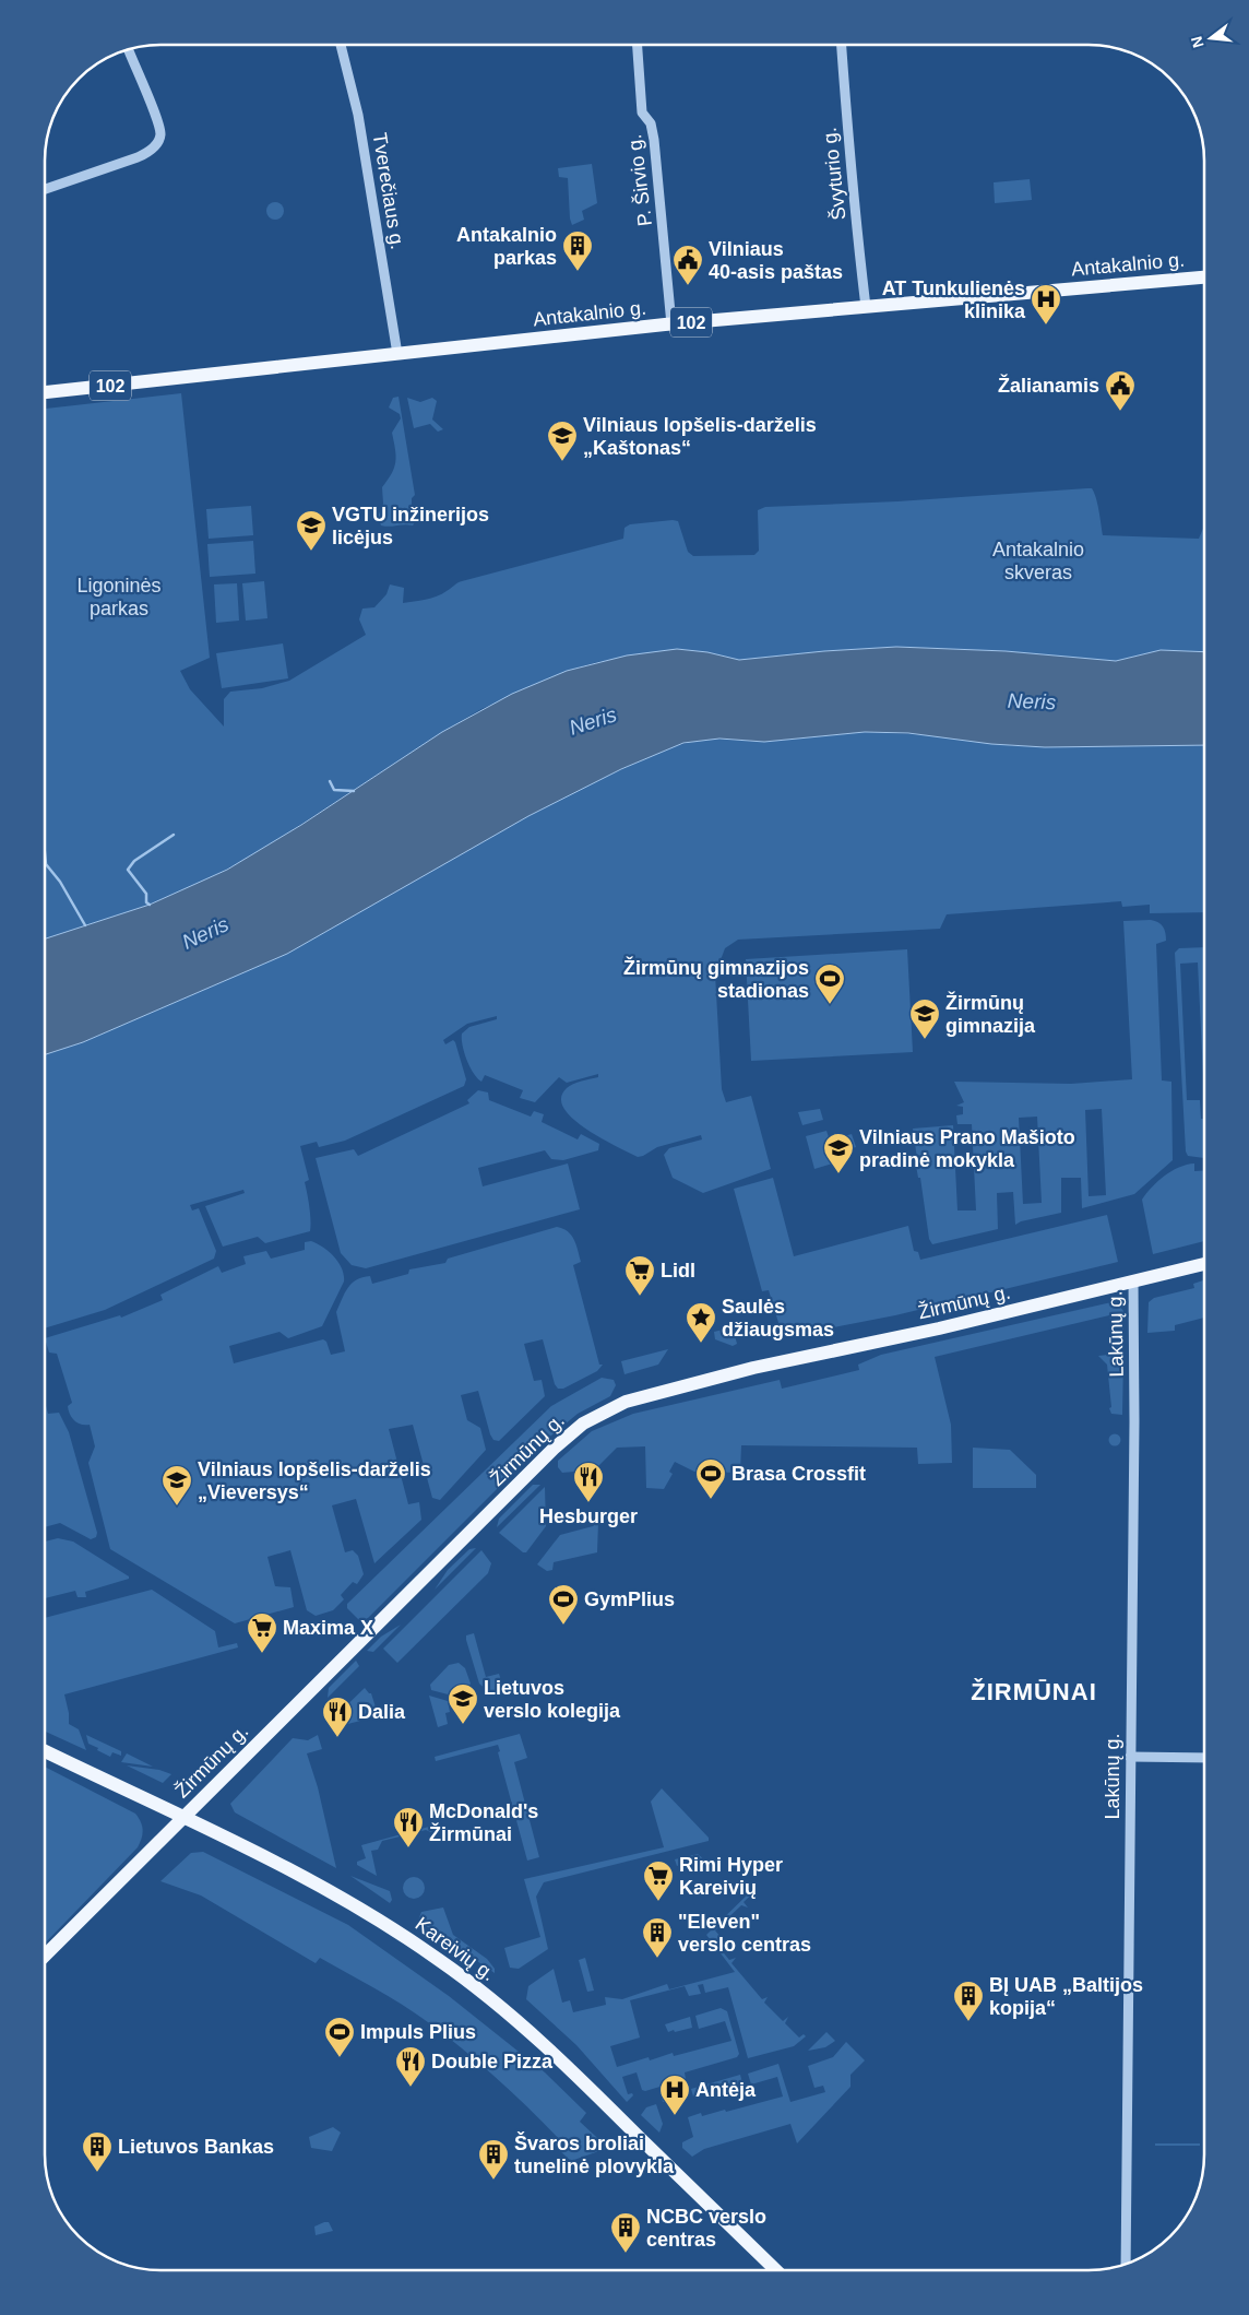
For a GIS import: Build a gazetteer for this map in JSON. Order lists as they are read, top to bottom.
{
  "streets": {
    "main road": [
      "Antakalnio g.",
      "102",
      "Žirmūnų g.",
      "Kareivių g."
    ],
    "street": [
      "Švyturio g.",
      "P. Širvio g.",
      "Tverečiaus g.",
      "Lakūnų g."
    ]
  },
  "crossings": [
    ["Švyturio g.", "Antakalnio g."],
    ["P. Širvio g.", "Antakalnio g."],
    ["Tverečiaus g.", "Antakalnio g."],
    ["Žirmūnų g.", "Lakūnų g."],
    ["Žirmūnų g.", "Kareivių g."]
  ],
  "districts": ["ŽIRMŪNAI"],
  "water": ["Neris"],
  "parks": ["Antakalnio skveras", "Ligoninės parkas"],
  "places": {
    "building": [
      "Antakalnio parkas",
      "\"Eleven\" verslo centras",
      "BĮ UAB „Baltijos kopija“",
      "Lietuvos Bankas",
      "Švaros broliai tunelinė plovykla",
      "NCBC verslo centras"
    ],
    "public building": ["Vilniaus 40-asis paštas", "Žalianamis"],
    "hospital": ["AT Tunkulienės klinika", "Antėja"],
    "school or university": [
      "Vilniaus lopšelis-darželis „Kaštonas“",
      "VGTU inžinerijos licėjus",
      "Žirmūnų gimnazija",
      "Vilniaus Prano Mašioto pradinė mokykla",
      "Vilniaus lopšelis-darželis „Vieversys“",
      "Lietuvos verslo kolegija"
    ],
    "sports": [
      "Žirmūnų gimnazijos stadionas",
      "Brasa Crossfit",
      "GymPlius",
      "Impuls Plius"
    ],
    "supermarket": ["Lidl", "Maxima X", "Rimi Hyper Kareivių"],
    "place": ["Saulės džiaugsmas"],
    "restaurant": [
      "Hesburger",
      "Dalia",
      "McDonald's Žirmūnai",
      "Double Pizza"
    ]
  },
  "north": "left"
}
